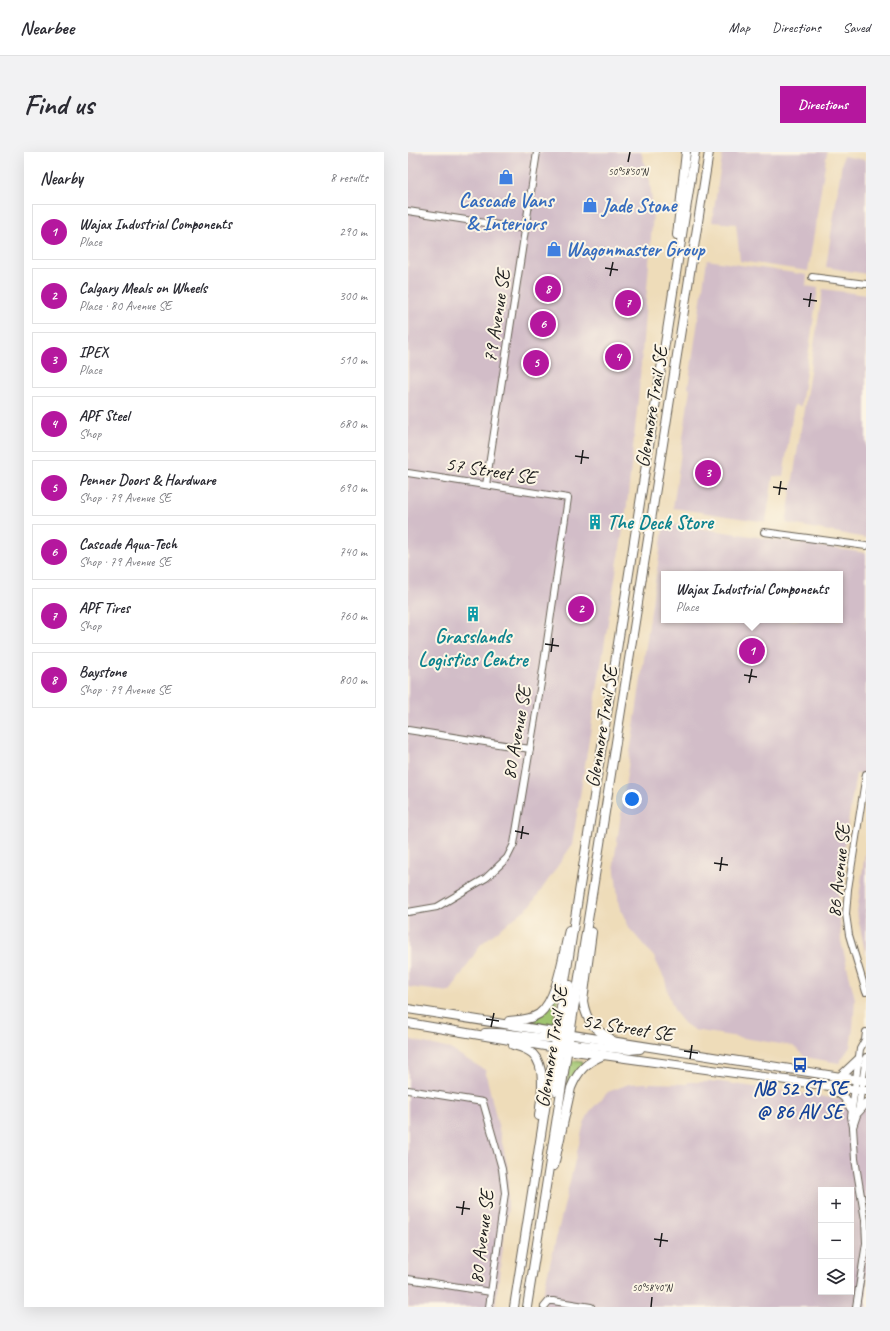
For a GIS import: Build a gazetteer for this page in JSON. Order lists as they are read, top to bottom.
{
  "streets": {
    "main road": ["Glenmore Trail SE", "52 Street SE"],
    "street": [
      "79 Avenue SE",
      "57 Street SE",
      "80 Avenue SE",
      "86 Avenue SE"
    ]
  },
  "crossings": [
    ["79 Avenue SE", "57 Street SE"],
    ["Glenmore Trail SE", "52 Street SE"],
    ["57 Street SE", "80 Avenue SE"]
  ],
  "places": {
    "shop": ["Cascade Vans & Interiors", "Jade Stone", "Wagonmaster Group"],
    "building": ["The Deck Store", "Grasslands Logistics Centre"],
    "bus stop": ["NB 52 ST SE @ 86 AV SE"]
  },
  "page": {
    "header": "Nearbee",
    "nav": ["Map", "Directions", "Saved"],
    "buttons": "Directions",
    "title": "Find us",
    "heading": ["Nearby", "8 results"],
    "list": [
      {
        "mark": "1",
        "name": "Wajax Industrial Components",
        "note": "Place",
        "value": "290 m"
      },
      {
        "mark": "2",
        "name": "Calgary Meals on Wheels",
        "note": "Place · 80 Avenue SE",
        "value": "300 m"
      },
      {
        "mark": "3",
        "name": "IPEX",
        "note": "Place",
        "value": "510 m"
      },
      {
        "mark": "4",
        "name": "APF Steel",
        "note": "Shop",
        "value": "680 m"
      },
      {
        "mark": "5",
        "name": "Penner Doors & Hardware",
        "note": "Shop · 79 Avenue SE",
        "value": "690 m"
      },
      {
        "mark": "6",
        "name": "Cascade Aqua-Tech",
        "note": "Shop · 79 Avenue SE",
        "value": "740 m"
      },
      {
        "mark": "7",
        "name": "APF Tires",
        "note": "Shop",
        "value": "760 m"
      },
      {
        "mark": "8",
        "name": "Baystone",
        "note": "Shop · 79 Avenue SE",
        "value": "800 m"
      }
    ],
    "pins": [
      "8",
      "7",
      "6",
      "4",
      "5",
      "3",
      "2",
      "1"
    ],
    "popup": ["Wajax Industrial Components", "Place"],
    "map_buttons": ["+", "−"]
  },
  "coordinates": ["50°58'50\"N", "50°58'40\"N"]
}
